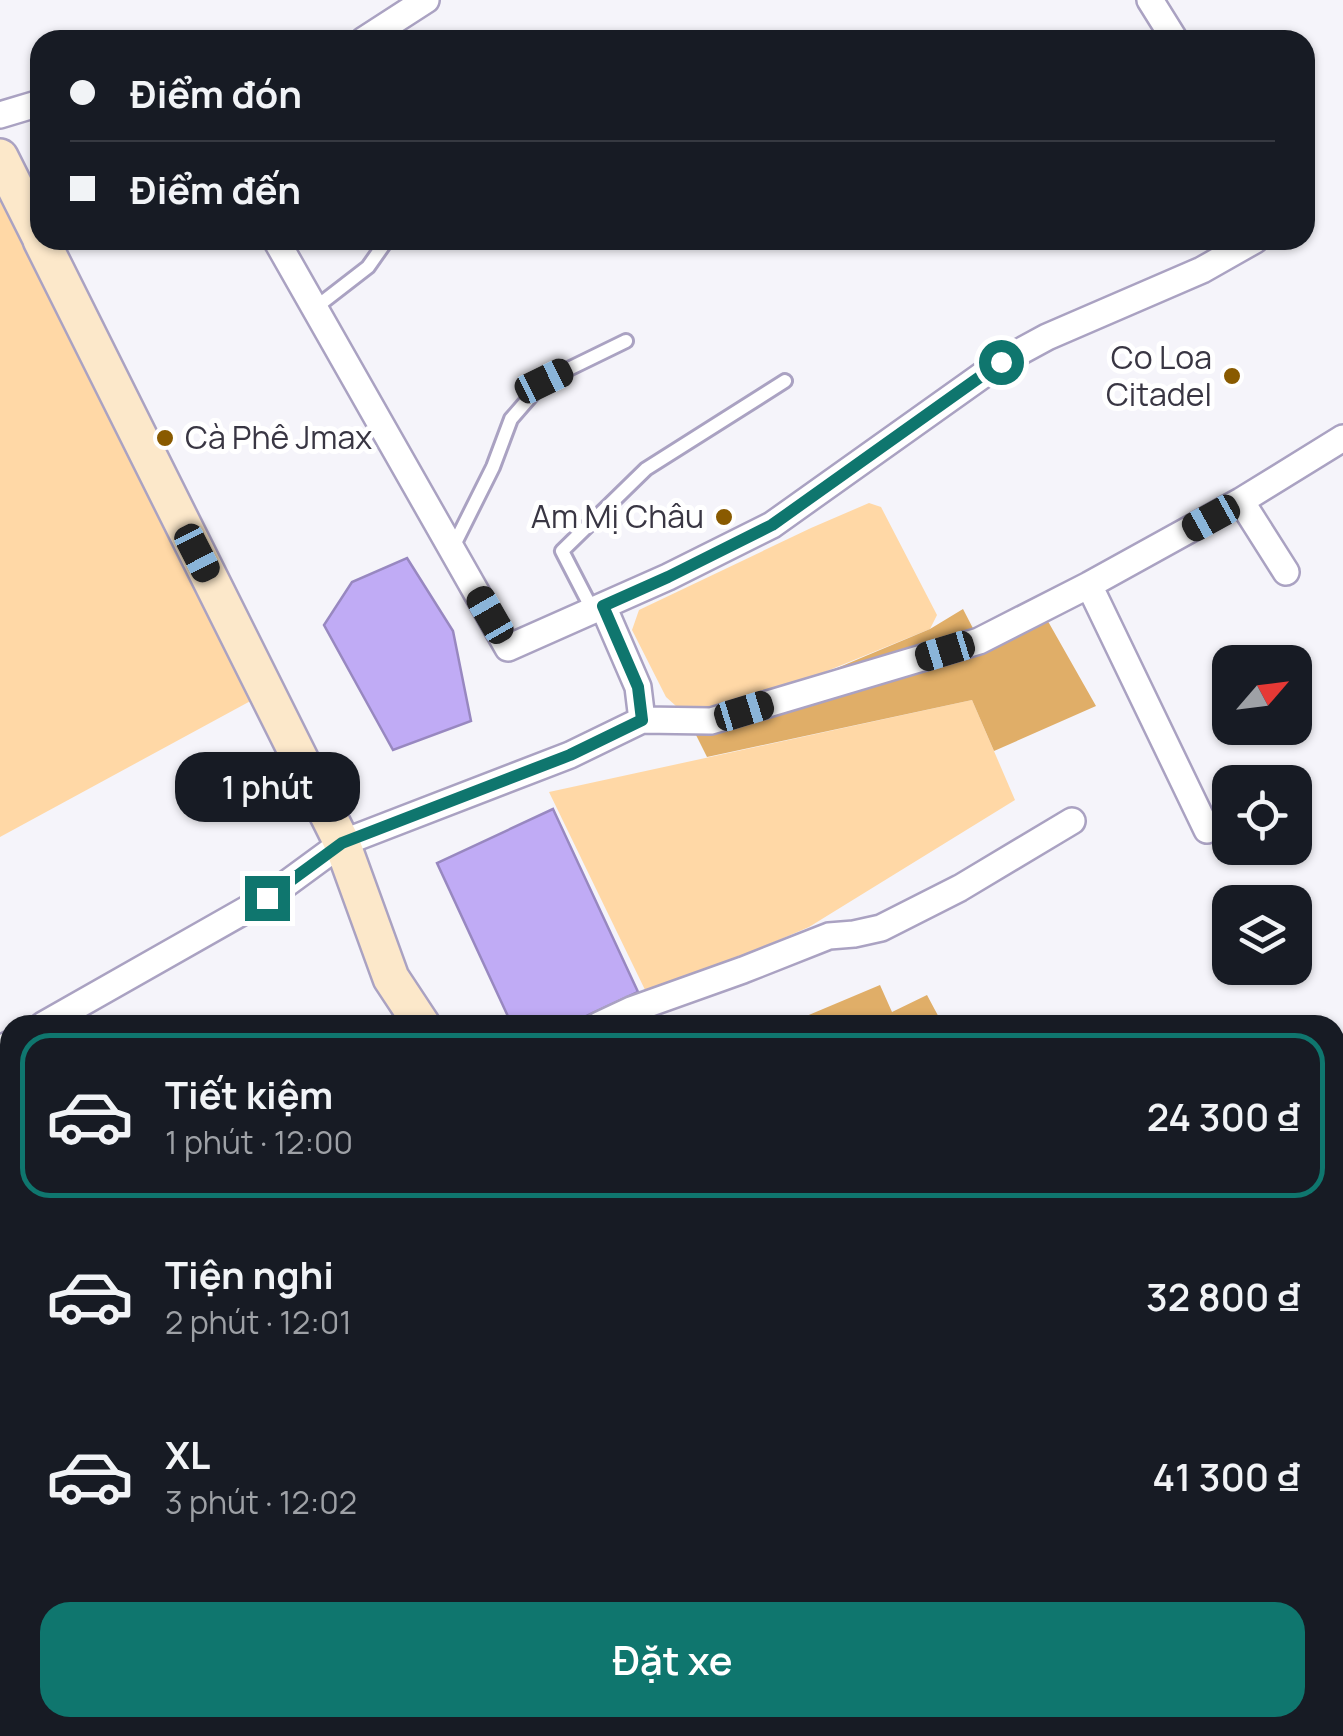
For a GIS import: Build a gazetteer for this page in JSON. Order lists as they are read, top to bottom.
{
  "places": ["Co Loa Citadel", "Cà Phê Jmax", "Am Mị Châu"],
  "north": "top right",
  "page": {
    "banner": ["Điểm đón", "Điểm đến"],
    "bubble": "1 phút",
    "list": [
      {
        "name": "Tiết kiệm",
        "note": "1 phút · 12:00",
        "value": "24 300 ₫"
      },
      {
        "name": "Tiện nghi",
        "note": "2 phút · 12:01",
        "value": "32 800 ₫"
      },
      {
        "name": "XL",
        "note": "3 phút · 12:02",
        "value": "41 300 ₫"
      }
    ],
    "buttons": "Đặt xe"
  }
}
